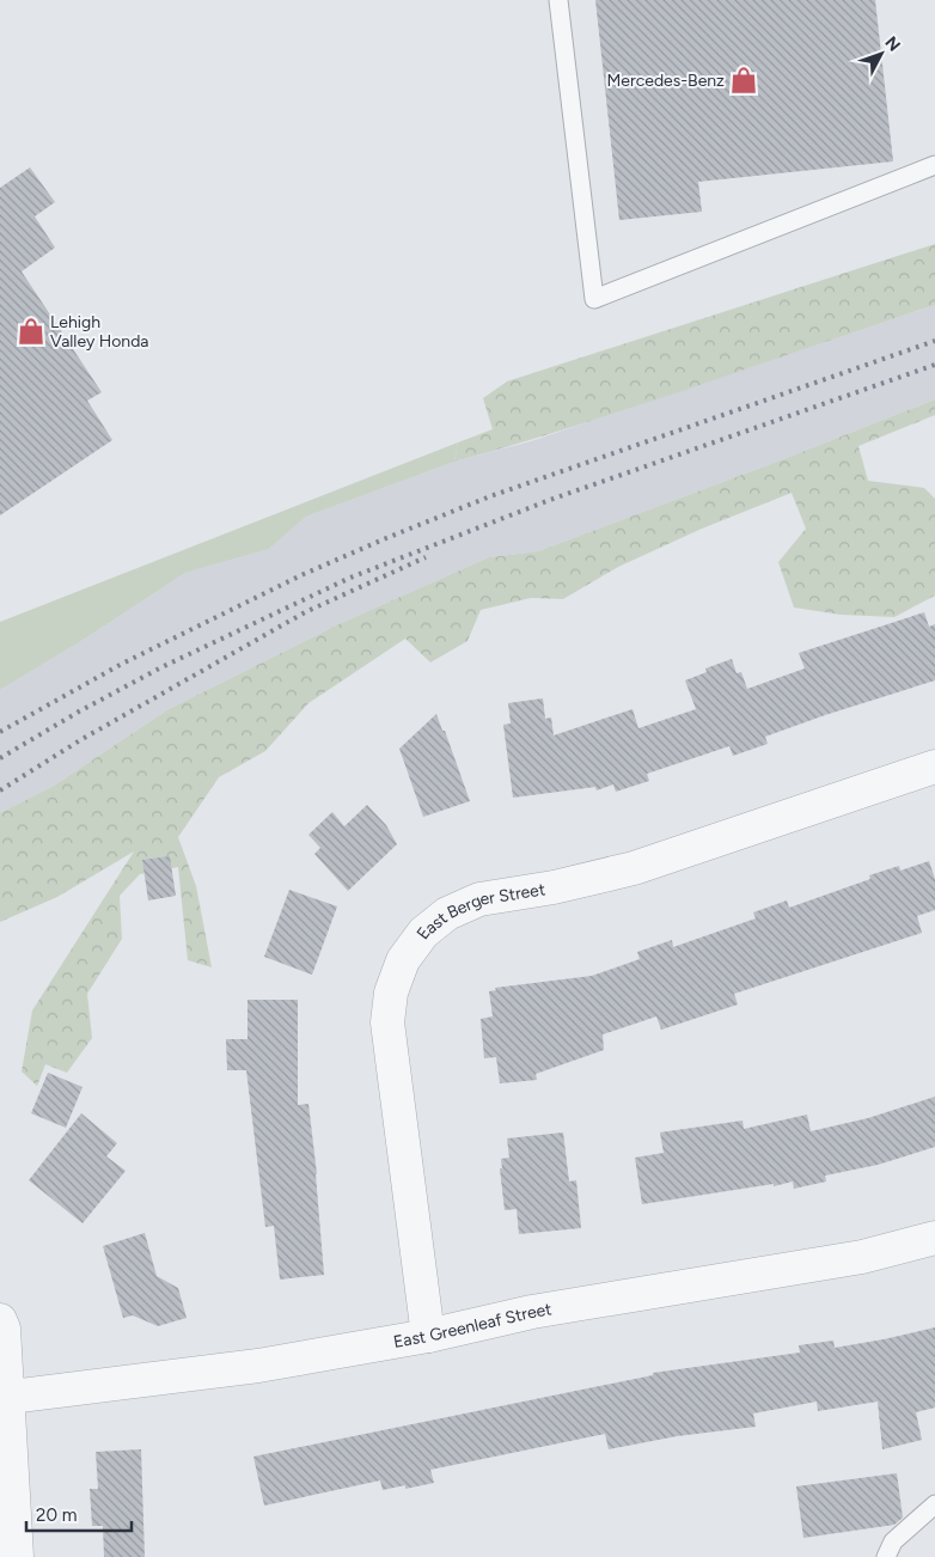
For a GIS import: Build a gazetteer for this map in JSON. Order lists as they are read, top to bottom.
{
  "streets": {
    "street": ["East Berger Street", "East Greenleaf Street"]
  },
  "crossings": [
    ["East Berger Street", "East Greenleaf Street"]
  ],
  "places": {
    "shop": ["Mercedes-Benz", "Lehigh Valley Honda"]
  },
  "scale_bar": "20 m",
  "north": "top right"
}
